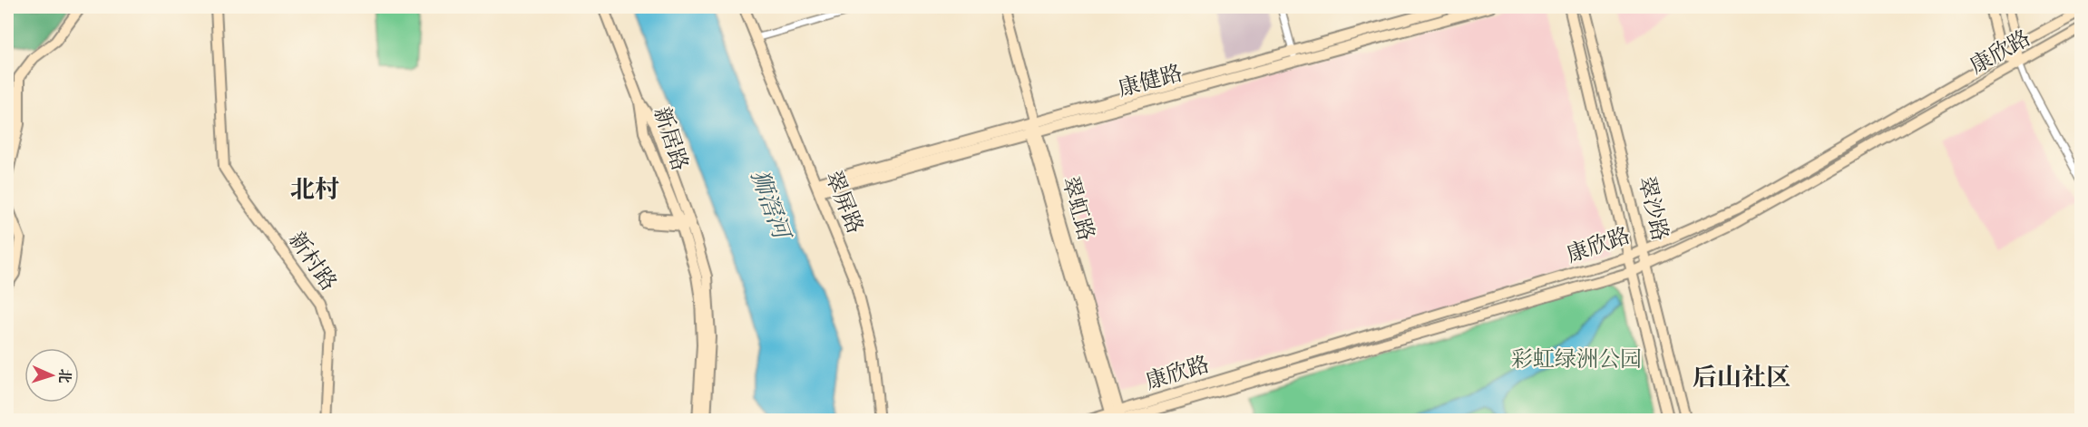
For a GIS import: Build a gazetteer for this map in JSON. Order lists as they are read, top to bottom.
{
  "streets": {
    "street": [
      "康欣路",
      "康健路",
      "新居路",
      "翠屏路",
      "翠虹路",
      "翠沙路",
      "新村路"
    ]
  },
  "crossings": [
    ["康欣路", "翠虹路"],
    ["康欣路", "翠沙路"],
    ["康健路", "翠屏路"],
    ["康健路", "翠虹路"]
  ],
  "districts": ["北村", "后山社区"],
  "water": ["狮滘河"],
  "parks": ["彩虹绿洲公园"],
  "north": "right"
}
